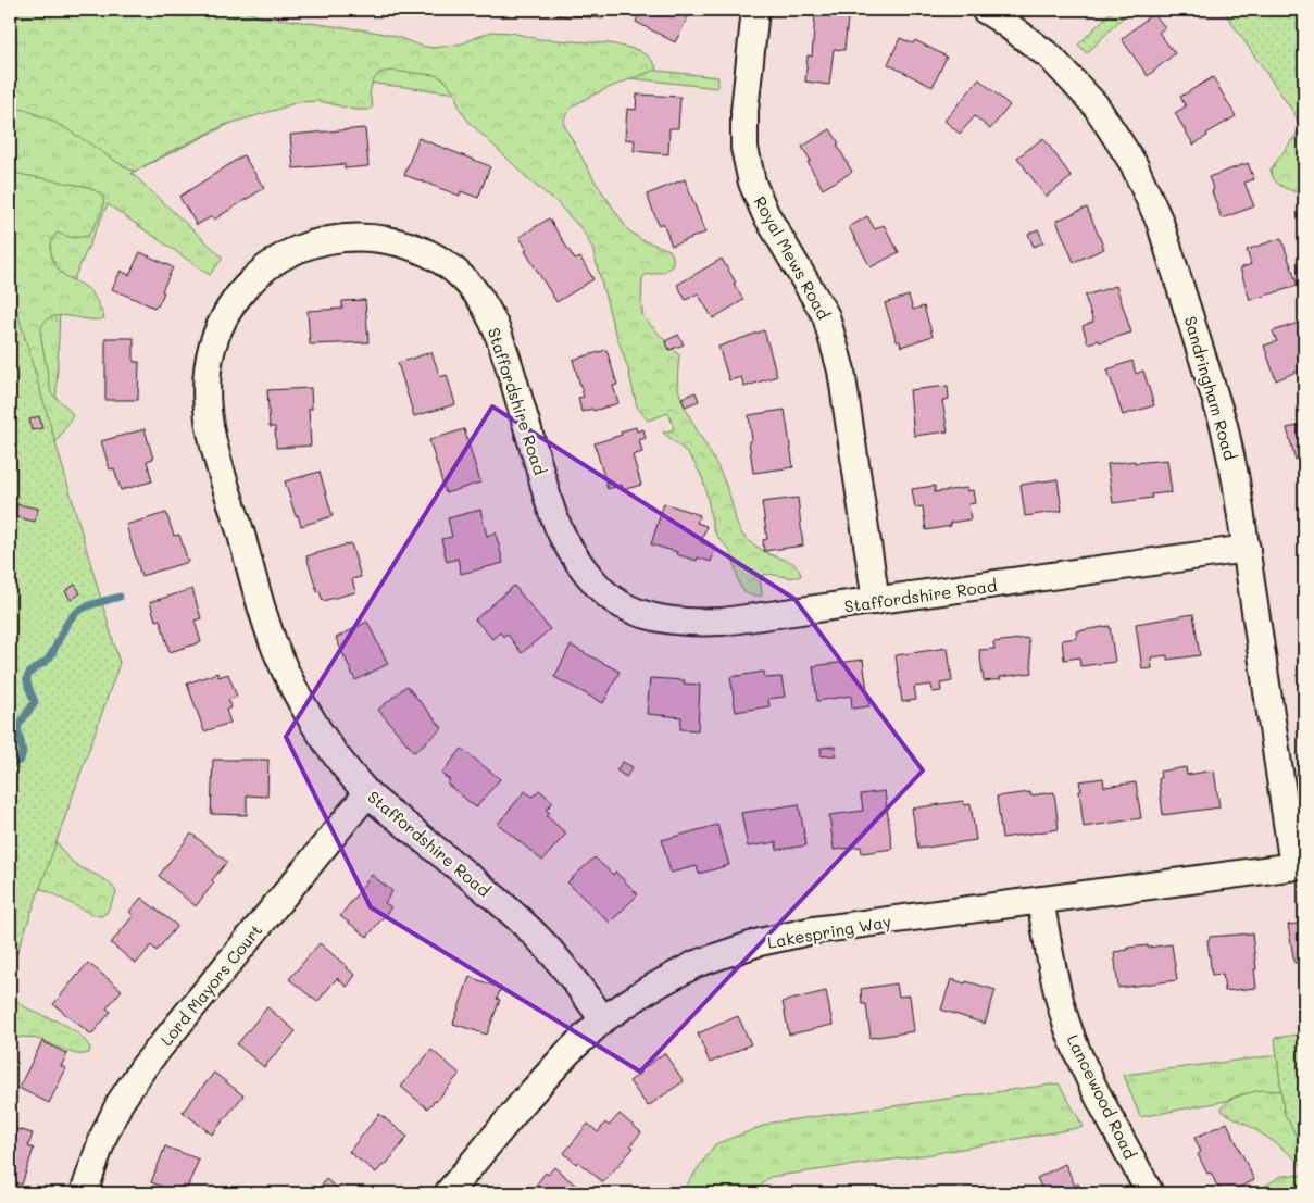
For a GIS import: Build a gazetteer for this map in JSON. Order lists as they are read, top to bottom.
{
  "streets": {
    "street": [
      "Royal Mews Road",
      "Sandringham Road",
      "Staffordshire Road",
      "Lakespring Way",
      "Lord Mayors Court",
      "Lancewood Road"
    ]
  },
  "crossings": [
    ["Royal Mews Road", "Staffordshire Road"],
    ["Sandringham Road", "Staffordshire Road"],
    ["Sandringham Road", "Lakespring Way"],
    ["Staffordshire Road", "Lakespring Way"],
    ["Staffordshire Road", "Lord Mayors Court"],
    ["Lakespring Way", "Lancewood Road"]
  ]
}
